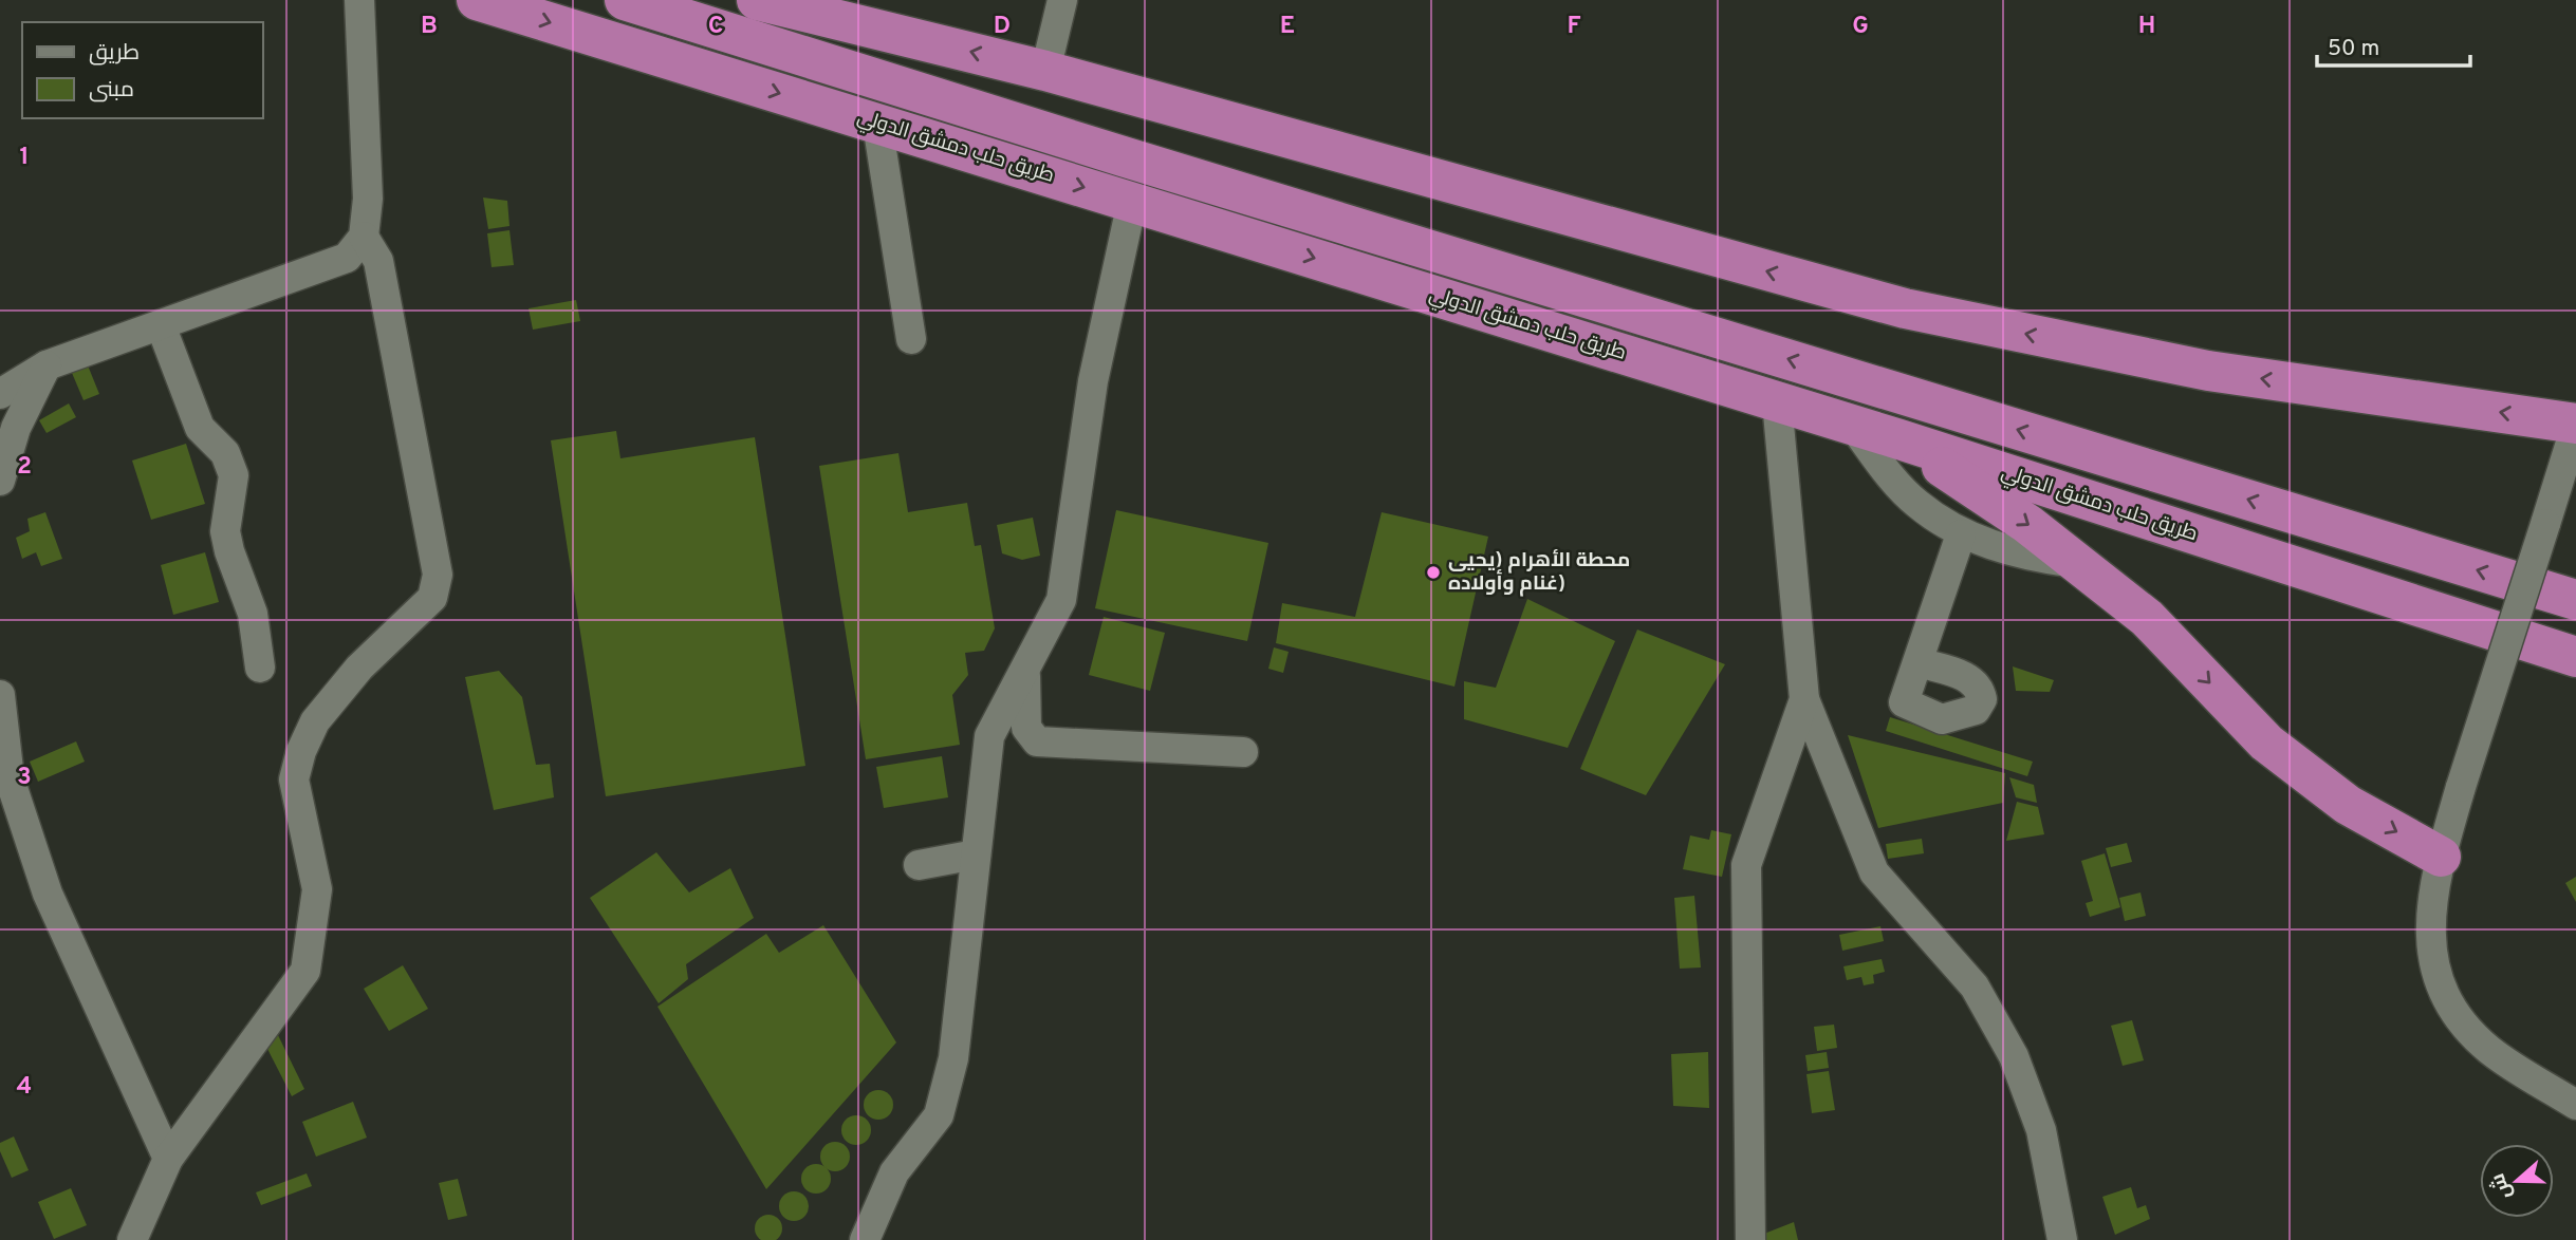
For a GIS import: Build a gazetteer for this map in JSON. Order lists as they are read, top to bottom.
{
  "streets": {
    "highway": ["طريق حلب دمشق الدولي"]
  },
  "places": ["محطة الأهرام (يحيى غنام وأولاده)"],
  "legend": ["طريق", "مبنى"],
  "scale_bar": "50 m",
  "north": "left",
  "grid": {
    "columns": [
      "B",
      "C",
      "D",
      "E",
      "F",
      "G",
      "H"
    ],
    "rows": [
      "1",
      "2",
      "3",
      "4"
    ]
  }
}
